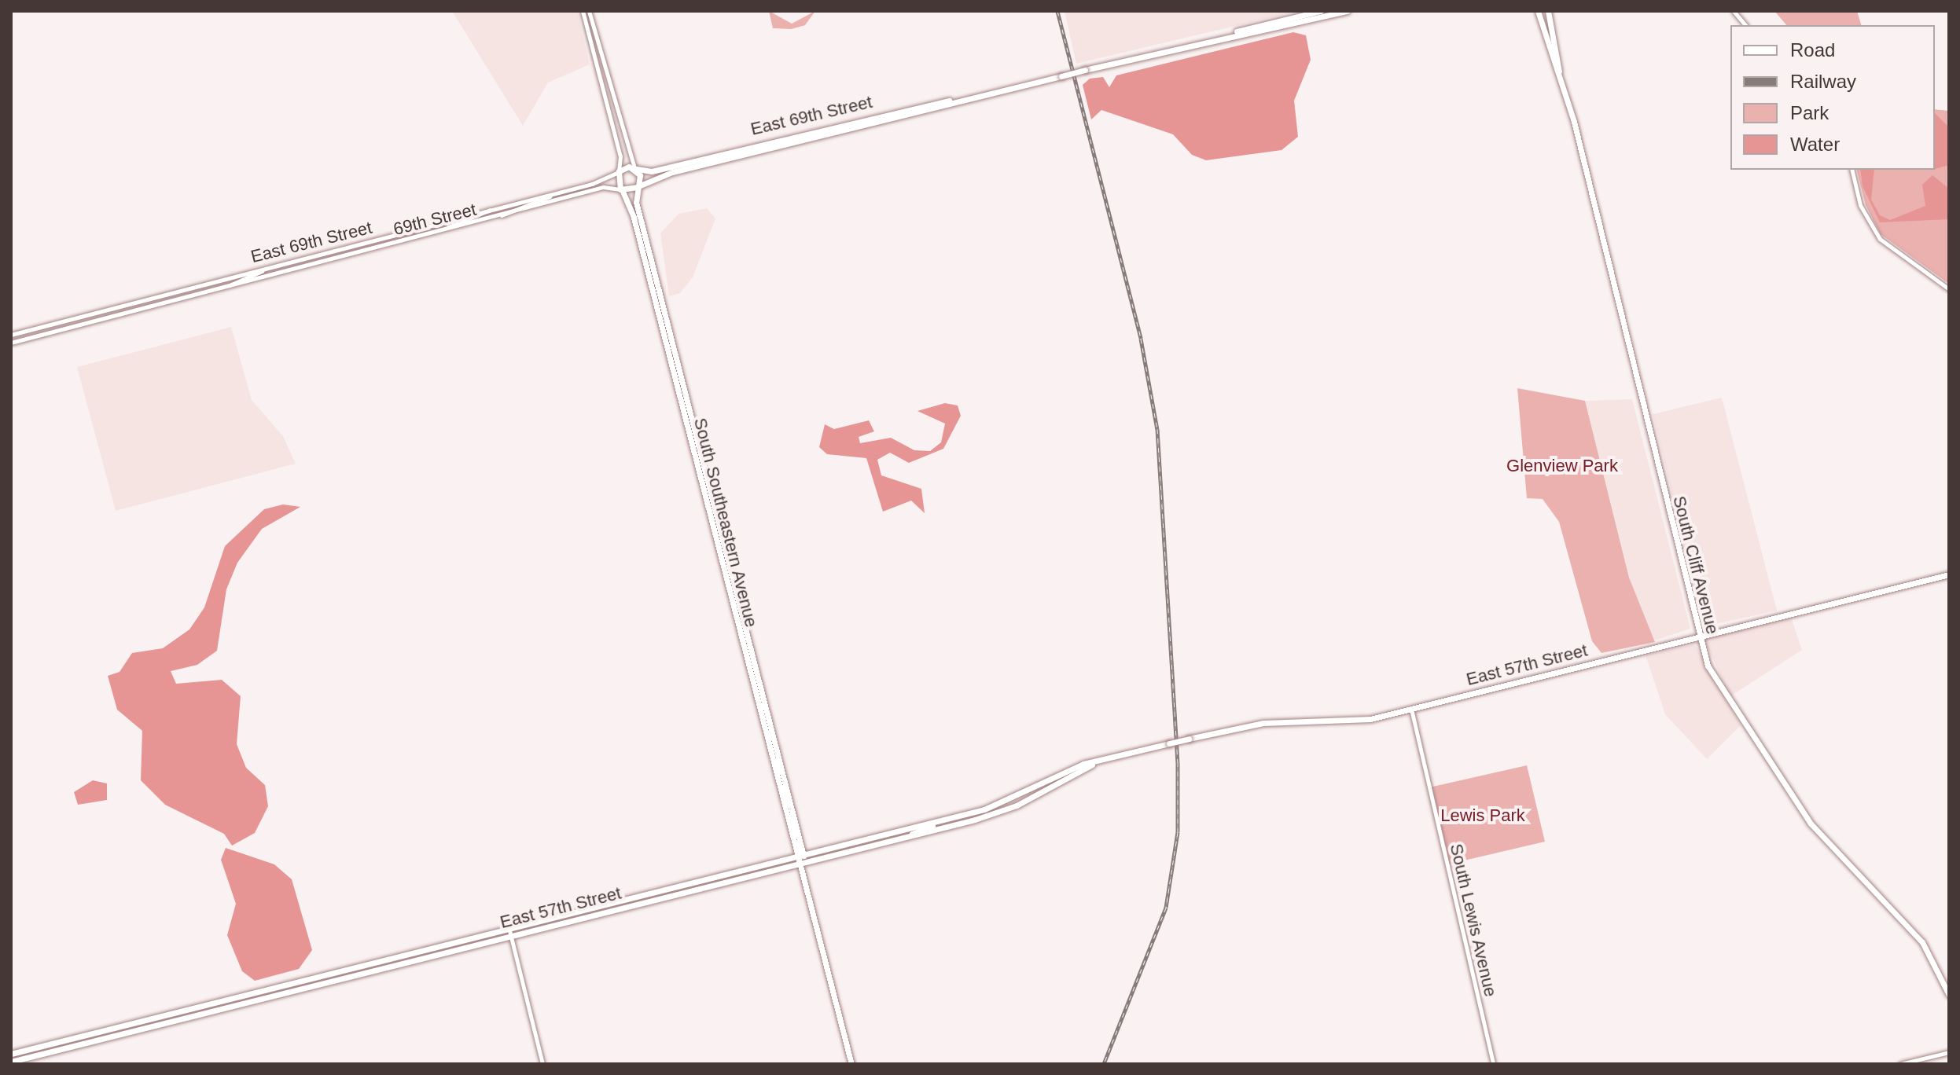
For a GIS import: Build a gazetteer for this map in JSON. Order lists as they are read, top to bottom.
{
  "streets": {
    "main road": [
      "East 69th Street",
      "South Southeastern Avenue",
      "South Cliff Avenue",
      "East 57th Street"
    ],
    "street": ["69th Street", "South Lewis Avenue"]
  },
  "crossings": [
    ["East 69th Street", "69th Street"],
    ["East 69th Street", "South Southeastern Avenue"],
    ["69th Street", "South Southeastern Avenue"],
    ["South Southeastern Avenue", "East 57th Street"],
    ["South Cliff Avenue", "East 57th Street"],
    ["East 57th Street", "South Lewis Avenue"]
  ],
  "parks": ["Glenview Park", "Lewis Park"],
  "legend": [
    "Road",
    "Railway",
    "Park",
    "Water"
  ]
}
